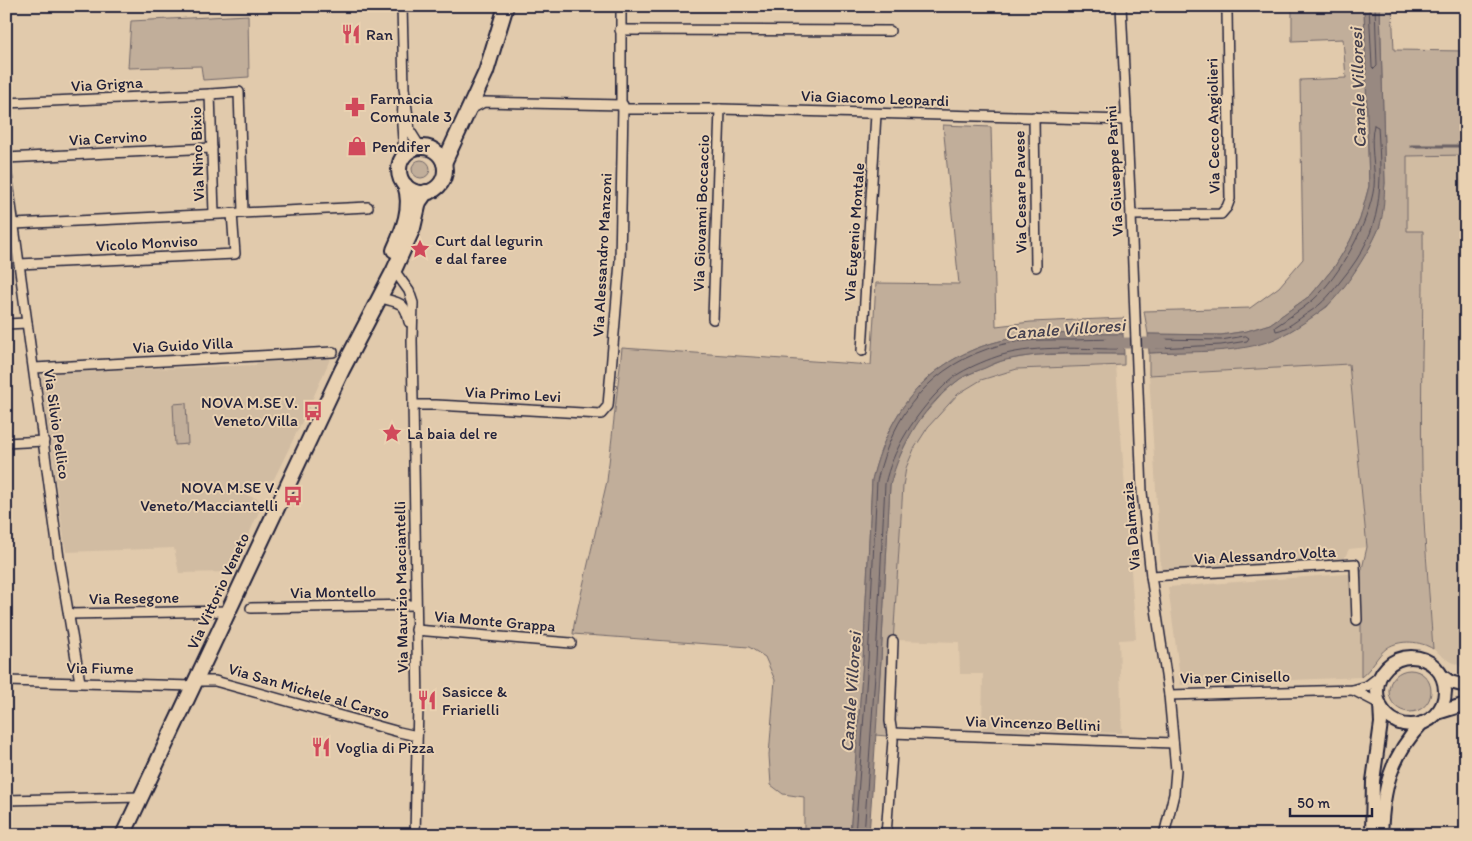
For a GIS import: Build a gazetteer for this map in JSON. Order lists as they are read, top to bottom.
{
  "streets": {
    "main road": ["Via Vittorio Veneto", "Via per Cinisello"],
    "street": [
      "Via Grigna",
      "Via Giacomo Leopardi",
      "Via Cecco Angiolieri",
      "Via Cervino",
      "Via Nino Bixio",
      "Via Giuseppe Parini",
      "Via Cesare Pavese",
      "Via Giovanni Boccaccio",
      "Via Eugenio Montale",
      "Vicolo Monviso",
      "Via Alessandro Manzoni",
      "Via Guido Villa",
      "Via Primo Levi",
      "Via Silvio Pellico",
      "Via Dalmazia",
      "Via Alessandro Volta",
      "Via Maurizio Macciantelli",
      "Via Montello",
      "Via Resegone",
      "Via Monte Grappa",
      "Via Fiume",
      "Via San Michele al Carso",
      "Via Vincenzo Bellini"
    ]
  },
  "crossings": [
    ["Via Grigna", "Via Nino Bixio"],
    ["Via Giacomo Leopardi", "Via Giuseppe Parini"],
    ["Via Giacomo Leopardi", "Via Cesare Pavese"],
    ["Via Giacomo Leopardi", "Via Giovanni Boccaccio"],
    ["Via Giacomo Leopardi", "Via Eugenio Montale"],
    ["Via Giacomo Leopardi", "Via Alessandro Manzoni"],
    ["Via Cecco Angiolieri", "Via Giuseppe Parini"],
    ["Via Cervino", "Via Nino Bixio"],
    ["Via Nino Bixio", "Vicolo Monviso"],
    ["Via Nino Bixio", "Via Silvio Pellico"],
    ["Via Giuseppe Parini", "Via Dalmazia"],
    ["Vicolo Monviso", "Via Silvio Pellico"],
    ["Via Alessandro Manzoni", "Via Primo Levi"],
    ["Via Guido Villa", "Via Silvio Pellico"],
    ["Via Primo Levi", "Via Maurizio Macciantelli"],
    ["Via Silvio Pellico", "Via Resegone"],
    ["Via Silvio Pellico", "Via Fiume"],
    ["Via Dalmazia", "Via Alessandro Volta"],
    ["Via Dalmazia", "Via per Cinisello"],
    ["Via Maurizio Macciantelli", "Via Vittorio Veneto"],
    ["Via Maurizio Macciantelli", "Via Montello"],
    ["Via Maurizio Macciantelli", "Via Monte Grappa"],
    ["Via Maurizio Macciantelli", "Via San Michele al Carso"],
    ["Via Vittorio Veneto", "Via Resegone"],
    ["Via Vittorio Veneto", "Via Fiume"],
    ["Via Vittorio Veneto", "Via San Michele al Carso"],
    ["Via Fiume", "Via San Michele al Carso"],
    ["Via per Cinisello", "Via Vincenzo Bellini"]
  ],
  "water": ["Canale Villoresi"],
  "places": {
    "restaurant": ["Ran", "Sasicce & Friarielli", "Voglia di Pizza"],
    "pharmacy": ["Farmacia Comunale 3"],
    "shop": ["Pendifer"],
    "place": ["Curt dal legurin e dal faree", "La baia del re"],
    "bus stop": ["NOVA M.SE V. Veneto/Villa", "NOVA M.SE V. Veneto/Macciantelli"]
  },
  "scale_bar": "50 m"
}
